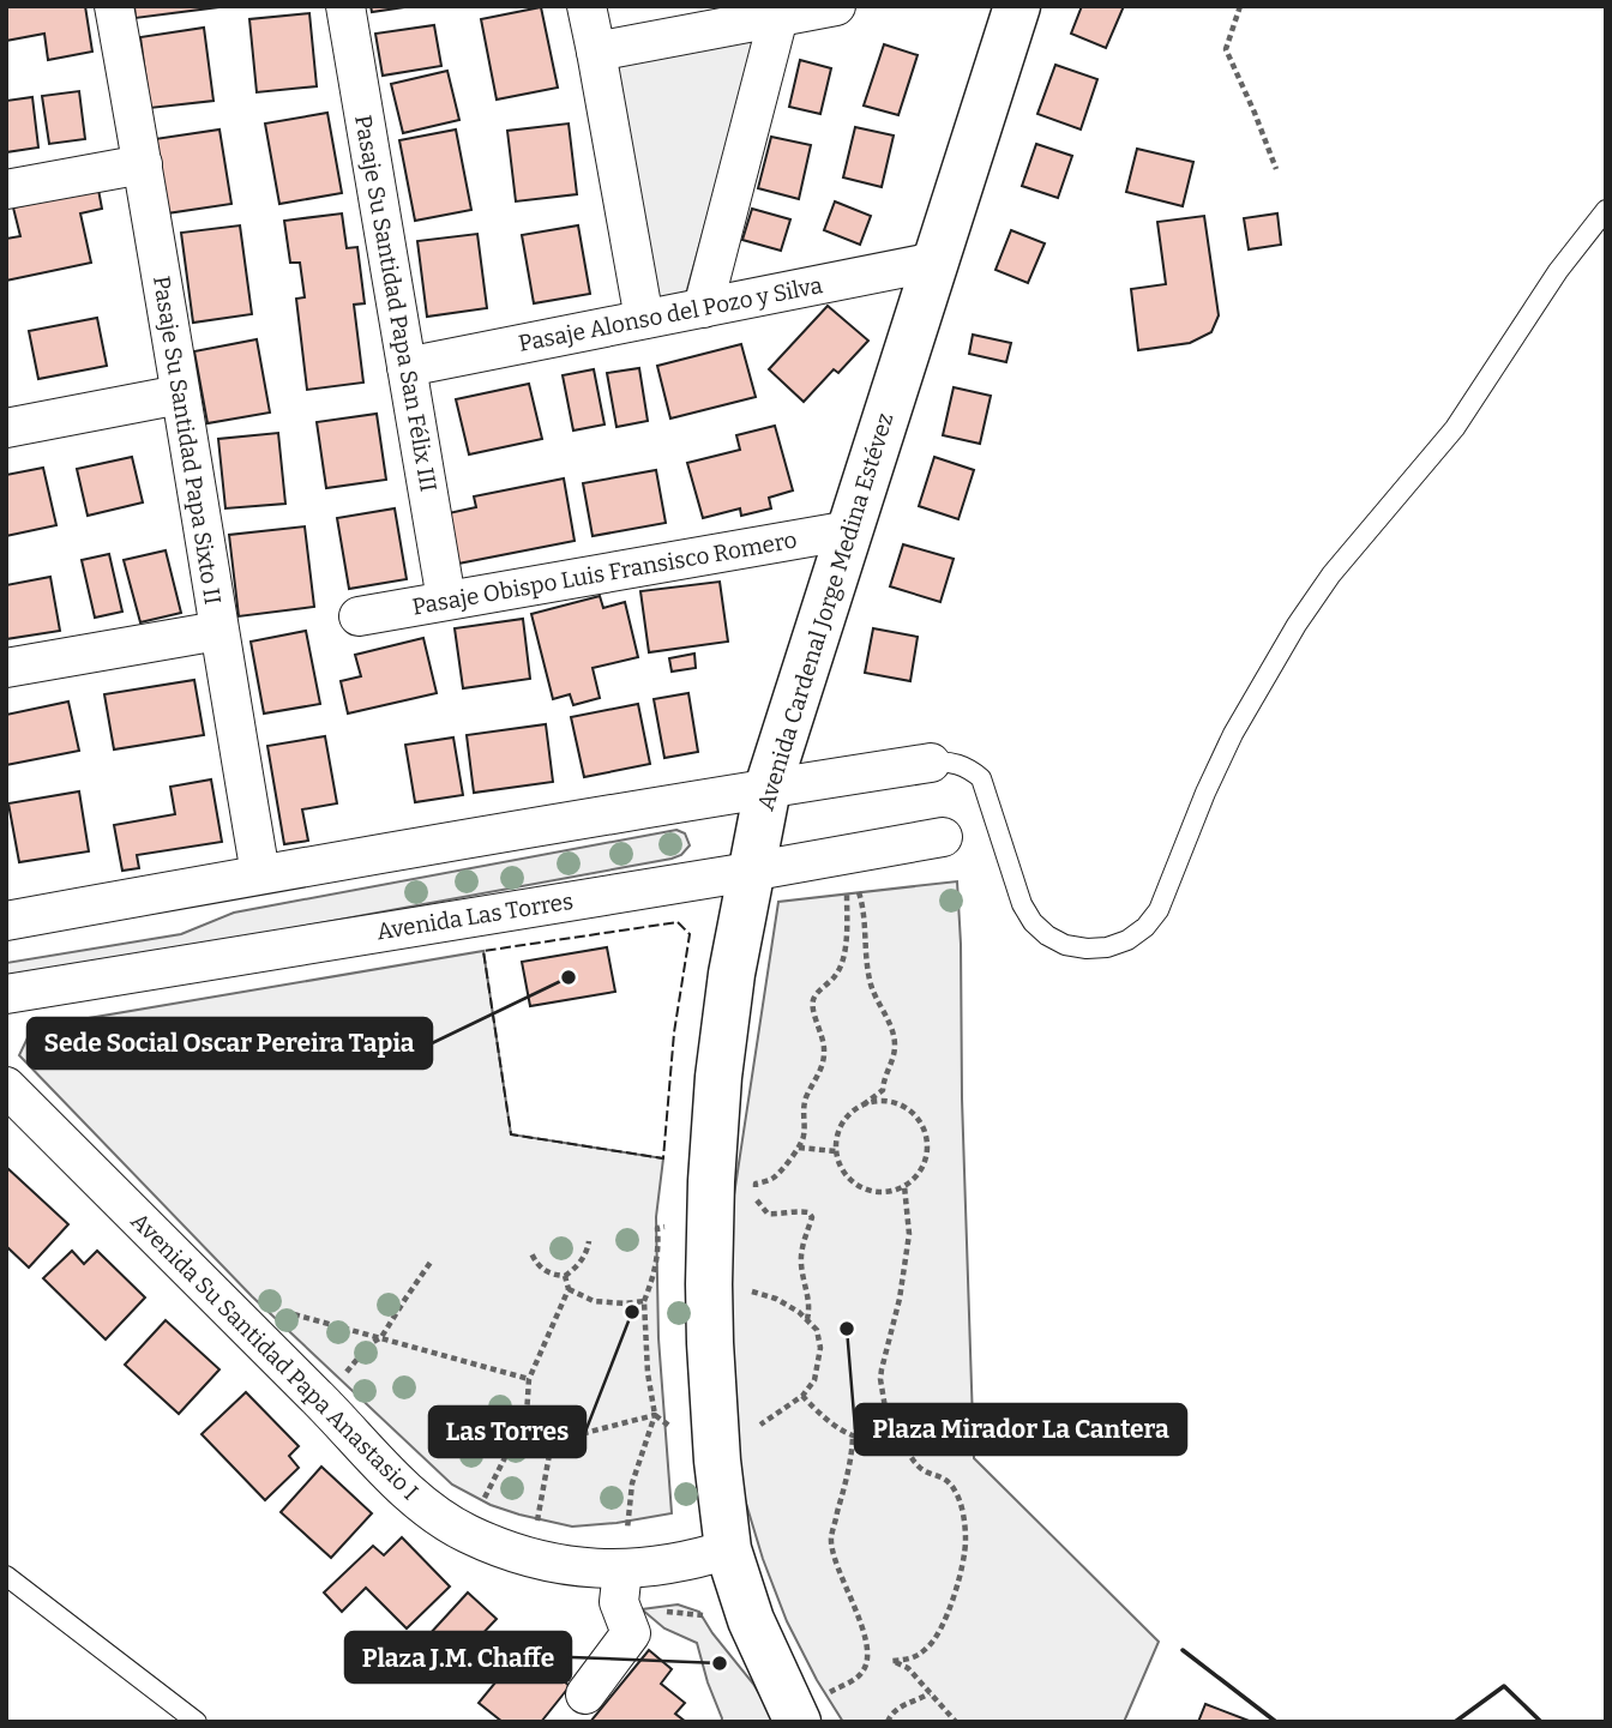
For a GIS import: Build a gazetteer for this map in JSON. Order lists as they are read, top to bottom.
{
  "streets": {
    "street": [
      "Pasaje Su Santidad Papa San Félix III",
      "Pasaje Alonso del Pozo y Silva",
      "Pasaje Su Santidad Papa Sixto II",
      "Pasaje Obispo Luis Fransisco Romero",
      "Avenida Cardenal Jorge Medina Estévez",
      "Avenida Las Torres",
      "Avenida Su Santidad Papa Anastasio I"
    ]
  },
  "crossings": [
    ["Pasaje Su Santidad Papa San Félix III", "Pasaje Alonso del Pozo y Silva"],
    ["Pasaje Su Santidad Papa San Félix III", "Pasaje Obispo Luis Fransisco Romero"],
    ["Pasaje Alonso del Pozo y Silva", "Avenida Cardenal Jorge Medina Estévez"],
    ["Pasaje Obispo Luis Fransisco Romero", "Avenida Cardenal Jorge Medina Estévez"],
    ["Avenida Cardenal Jorge Medina Estévez", "Avenida Las Torres"],
    ["Avenida Cardenal Jorge Medina Estévez", "Avenida Su Santidad Papa Anastasio I"]
  ],
  "places": [
    "Sede Social Oscar Pereira Tapia",
    "Las Torres",
    "Plaza Mirador La Cantera",
    "Plaza J.M. Chaffe"
  ]
}
